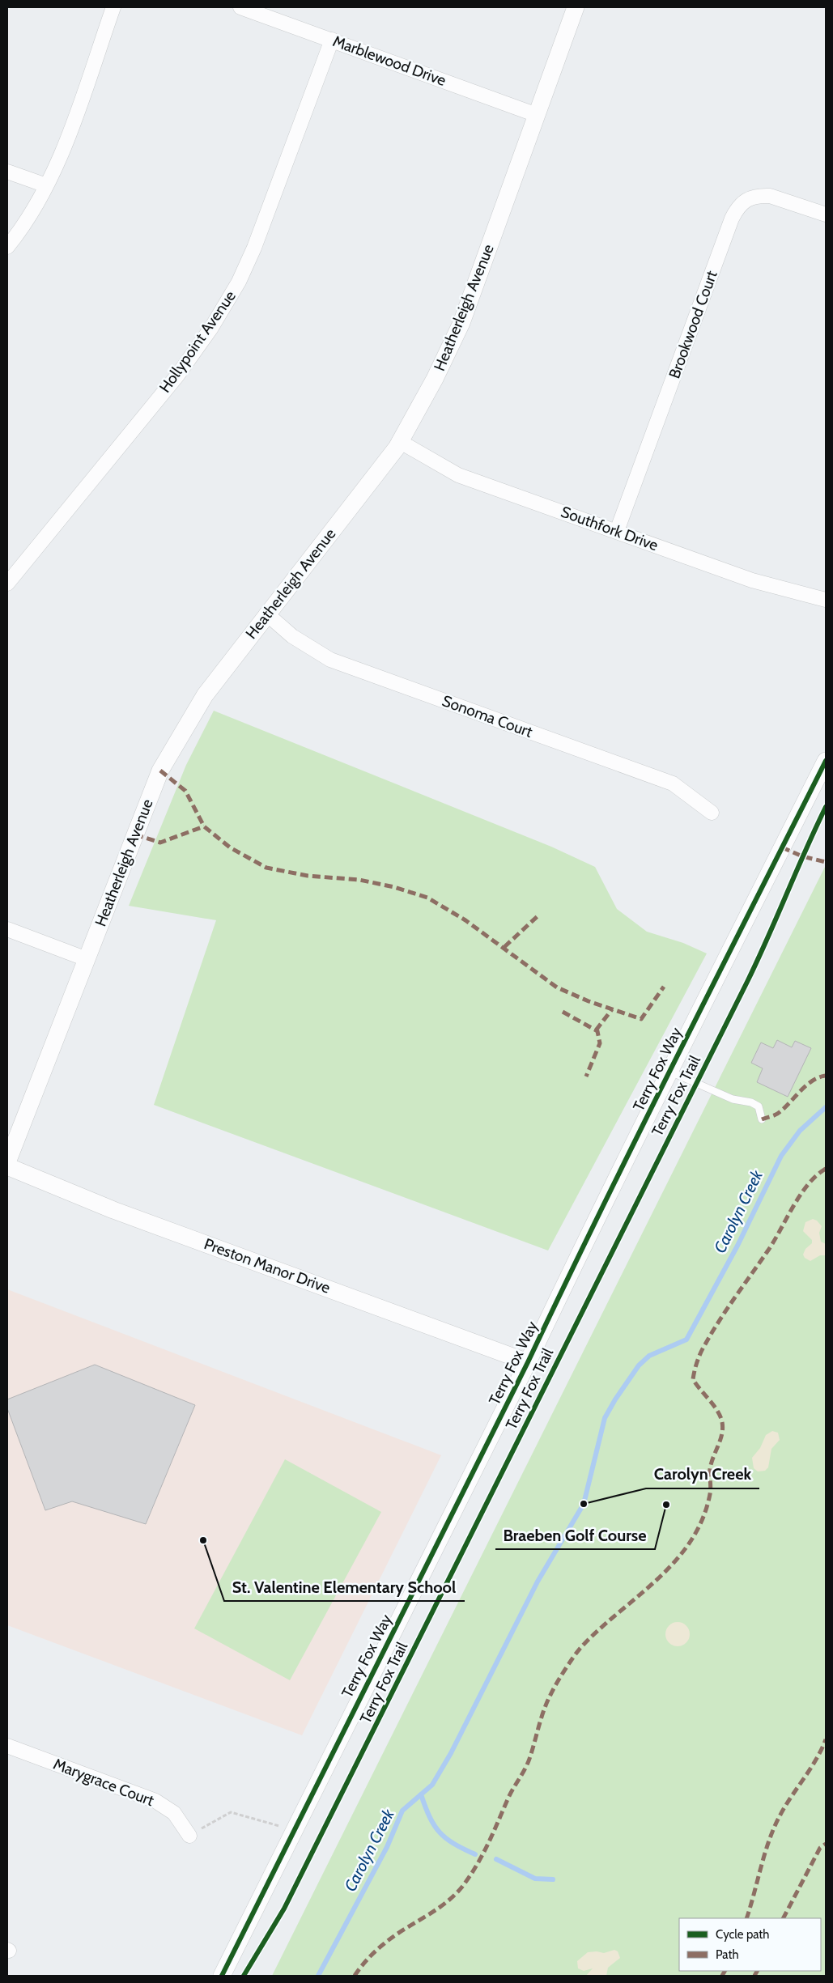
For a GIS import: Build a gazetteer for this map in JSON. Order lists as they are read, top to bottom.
{
  "streets": {
    "street": [
      "Marblewood Drive",
      "Heatherleigh Avenue",
      "Brookwood Court",
      "Hollypoint Avenue",
      "Southfork Drive",
      "Sonoma Court",
      "Terry Fox Way",
      "Preston Manor Drive",
      "Marygrace Court"
    ],
    "cycle path": ["Terry Fox Trail"]
  },
  "crossings": [
    ["Marblewood Drive", "Heatherleigh Avenue"],
    ["Marblewood Drive", "Hollypoint Avenue"],
    ["Heatherleigh Avenue", "Southfork Drive"],
    ["Heatherleigh Avenue", "Sonoma Court"],
    ["Brookwood Court", "Southfork Drive"],
    ["Terry Fox Way", "Preston Manor Drive"]
  ],
  "water": ["Carolyn Creek"],
  "places": ["Carolyn Creek", "Braeben Golf Course", "St. Valentine Elementary School"],
  "legend": ["Cycle path", "Path"]
}
